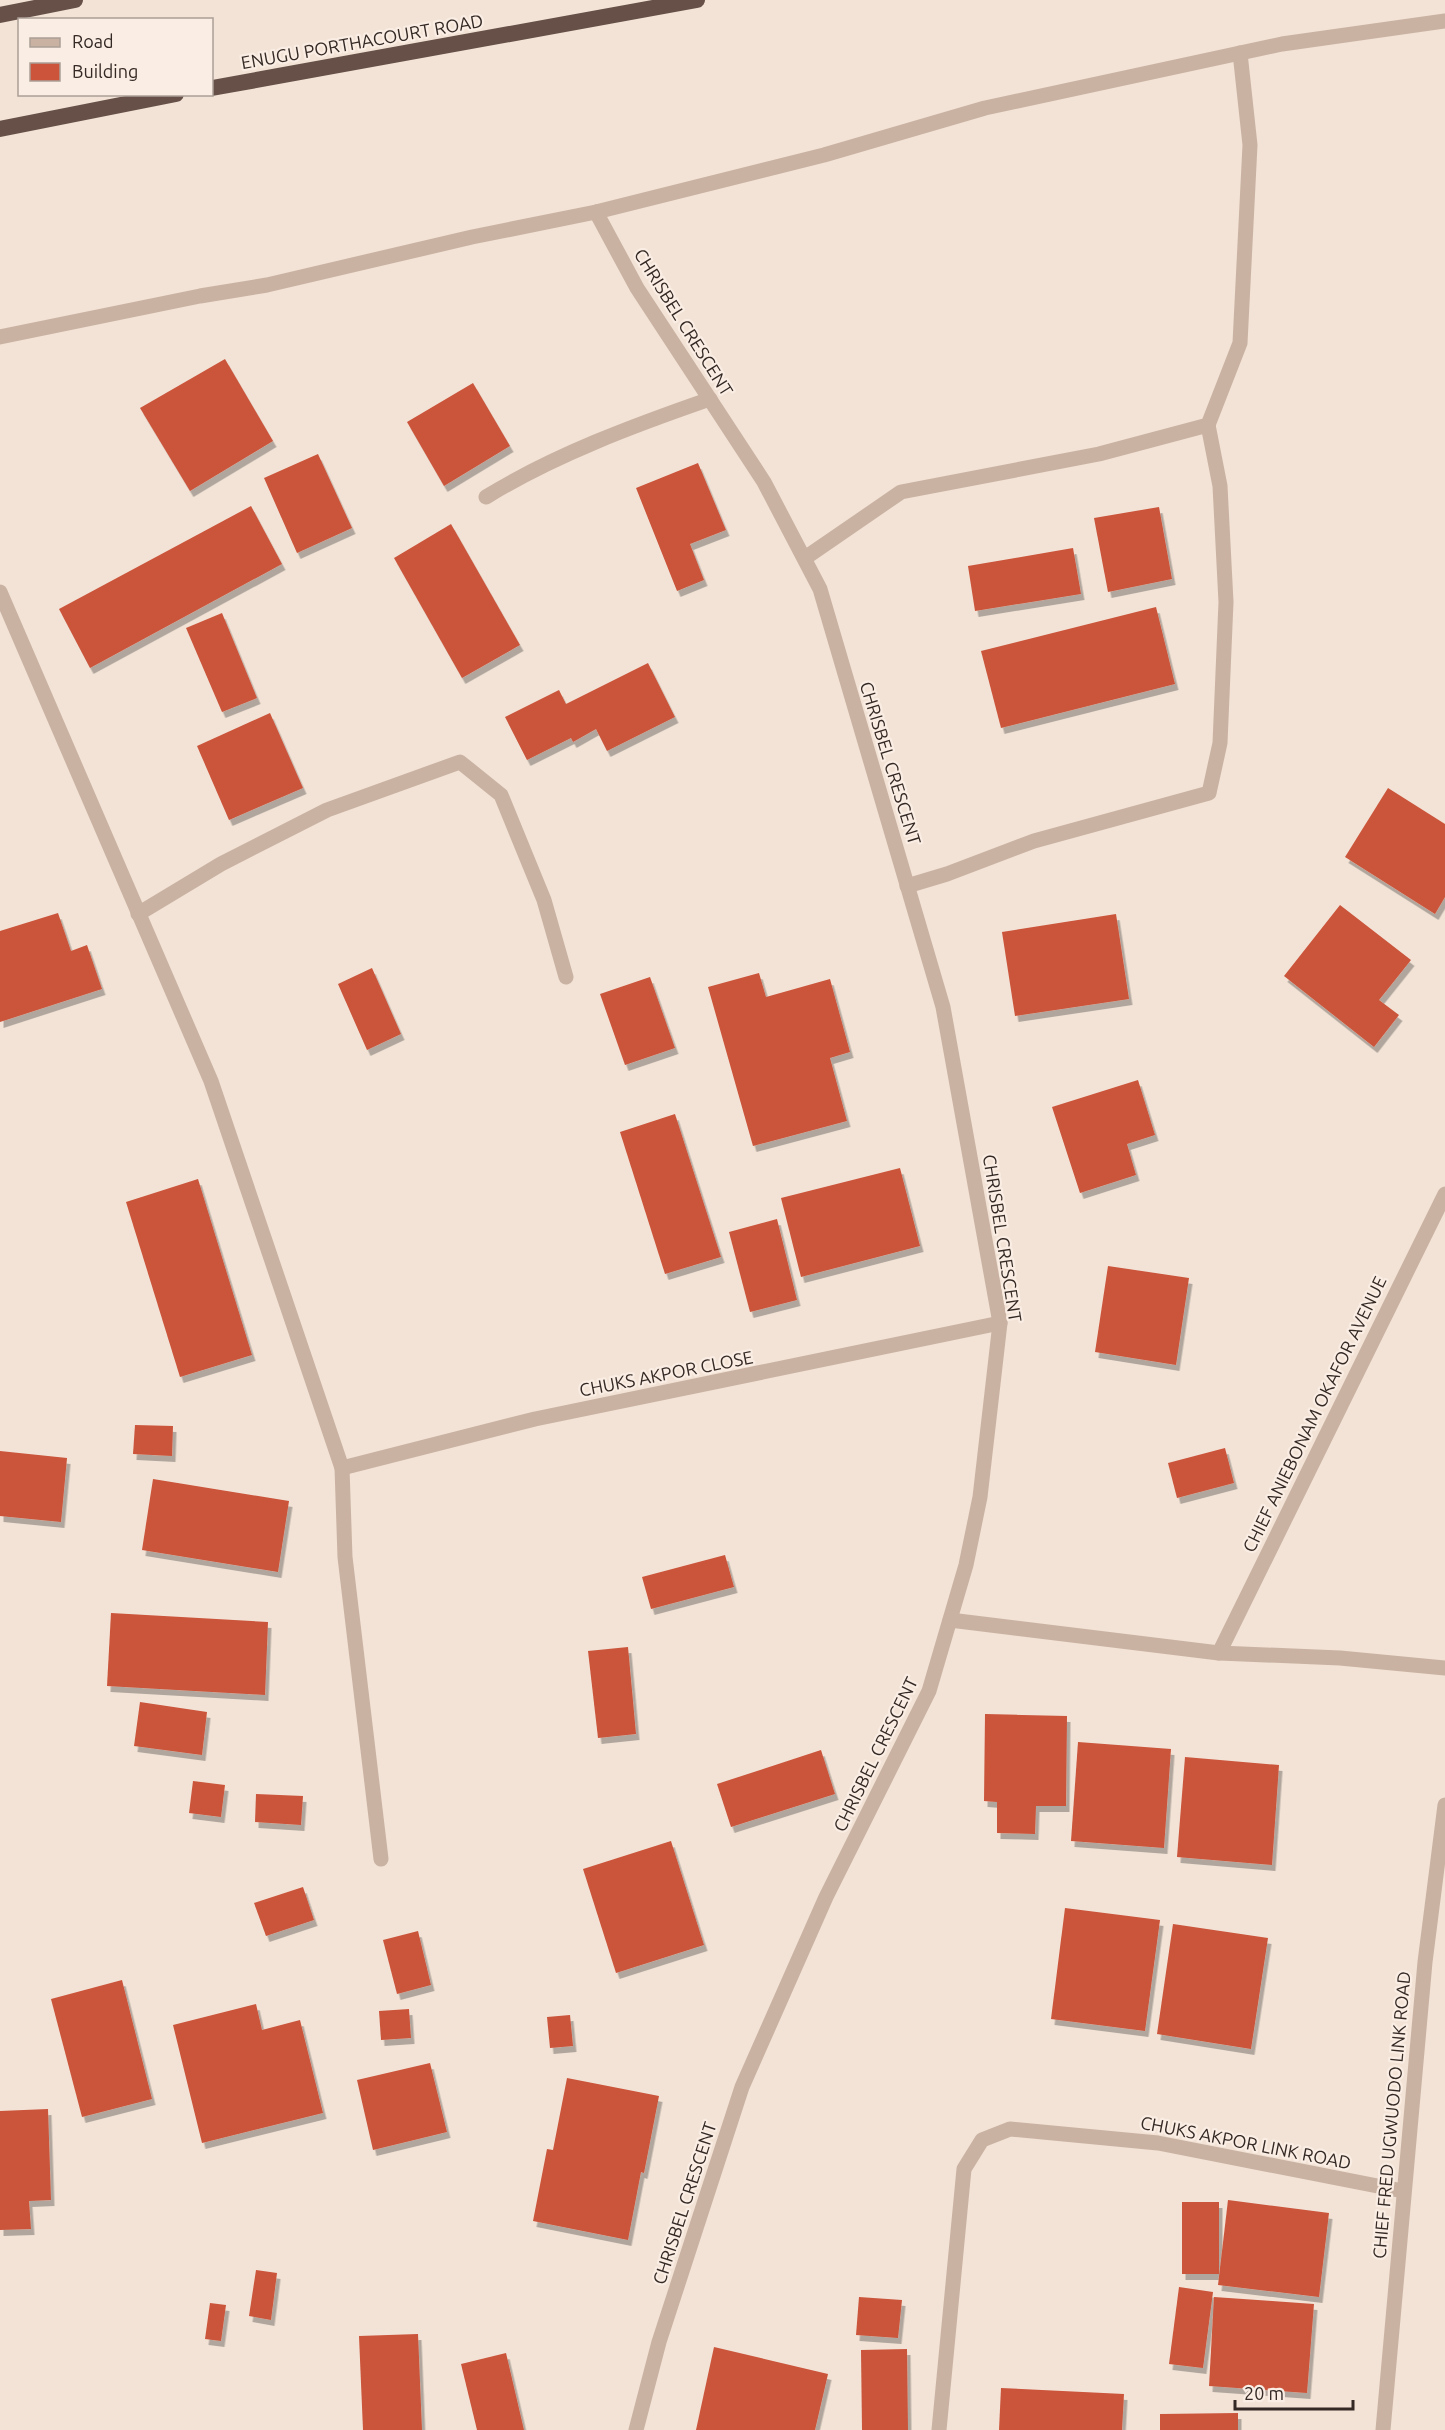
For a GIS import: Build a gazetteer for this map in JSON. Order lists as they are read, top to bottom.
{
  "streets": {
    "highway": ["ENUGU PORTHACOURT ROAD"],
    "street": [
      "CHRISBEL CRESCENT",
      "CHUKS AKPOR CLOSE",
      "CHIEF ANIEBONAM OKAFOR AVENUE",
      "CHIEF FRED UGWUODO LINK ROAD",
      "CHUKS AKPOR LINK ROAD"
    ]
  },
  "crossings": [
    ["CHRISBEL CRESCENT", "CHUKS AKPOR CLOSE"],
    ["CHIEF FRED UGWUODO LINK ROAD", "CHUKS AKPOR LINK ROAD"]
  ],
  "legend": ["Road", "Building"],
  "scale_bar": "20 m"
}
